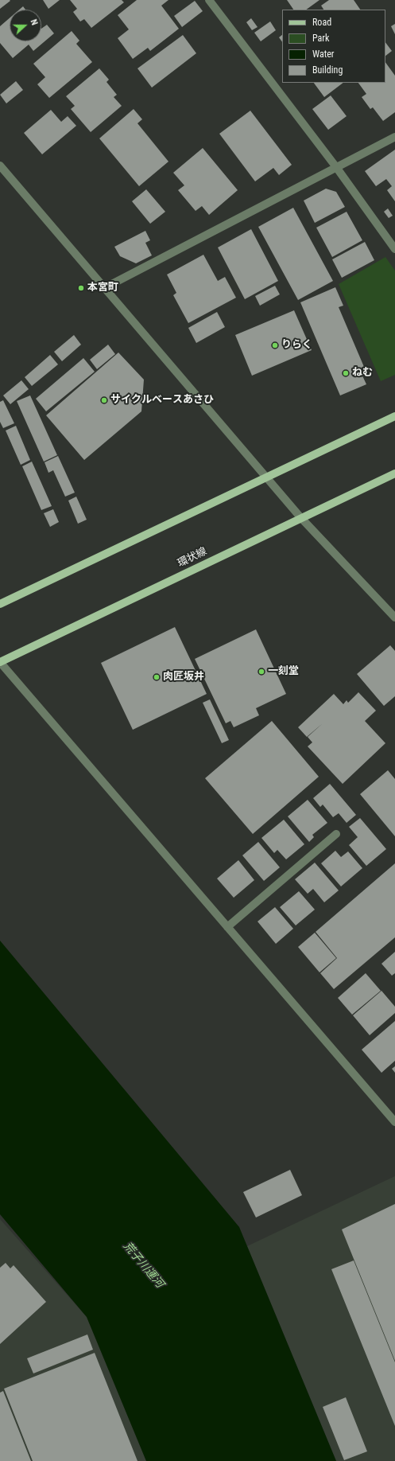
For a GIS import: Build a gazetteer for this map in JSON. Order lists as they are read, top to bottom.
{
  "streets": {
    "main road": ["環状線"]
  },
  "water": ["荒子川運河"],
  "places": [
    "本宮町",
    "りらく",
    "ねむ",
    "サイクルベースあさひ",
    "一刻堂",
    "肉匠坂井"
  ],
  "legend": [
    "Road",
    "Park",
    "Water",
    "Building"
  ],
  "north": "right"
}
